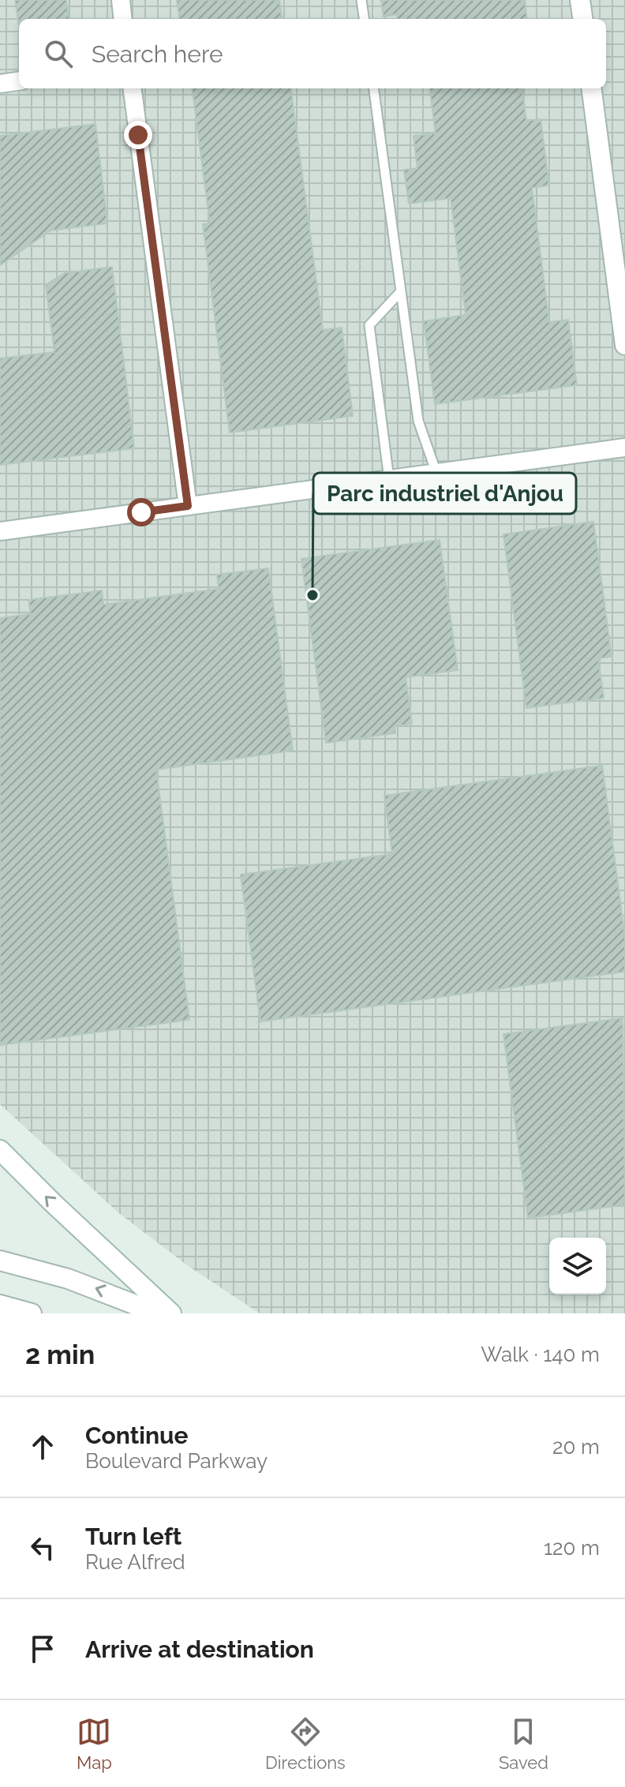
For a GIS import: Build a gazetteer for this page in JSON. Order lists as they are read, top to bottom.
{
  "places": ["Parc industriel d'Anjou"],
  "page": {
    "search": "Search here",
    "heading": ["2 min", "Walk · 140 m"],
    "list": [
      ["Continue", "Boulevard Parkway", "20 m"],
      ["Turn left", "Rue Alfred", "120 m"],
      "Arrive at destination"
    ],
    "nav": ["Map", "Directions", "Saved"]
  }
}
